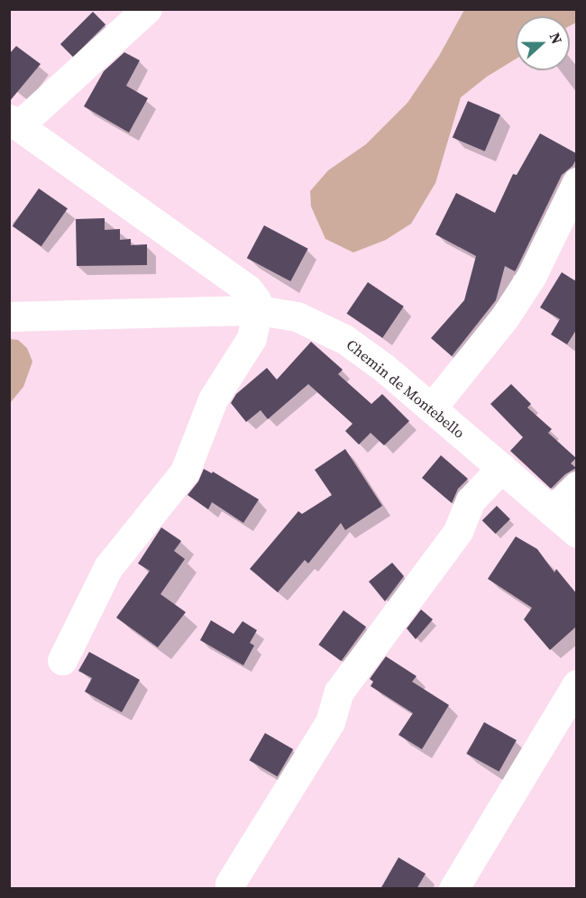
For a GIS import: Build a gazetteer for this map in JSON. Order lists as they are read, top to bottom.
{
  "streets": {
    "street": ["Chemin de Montebello"]
  },
  "north": "right"
}
